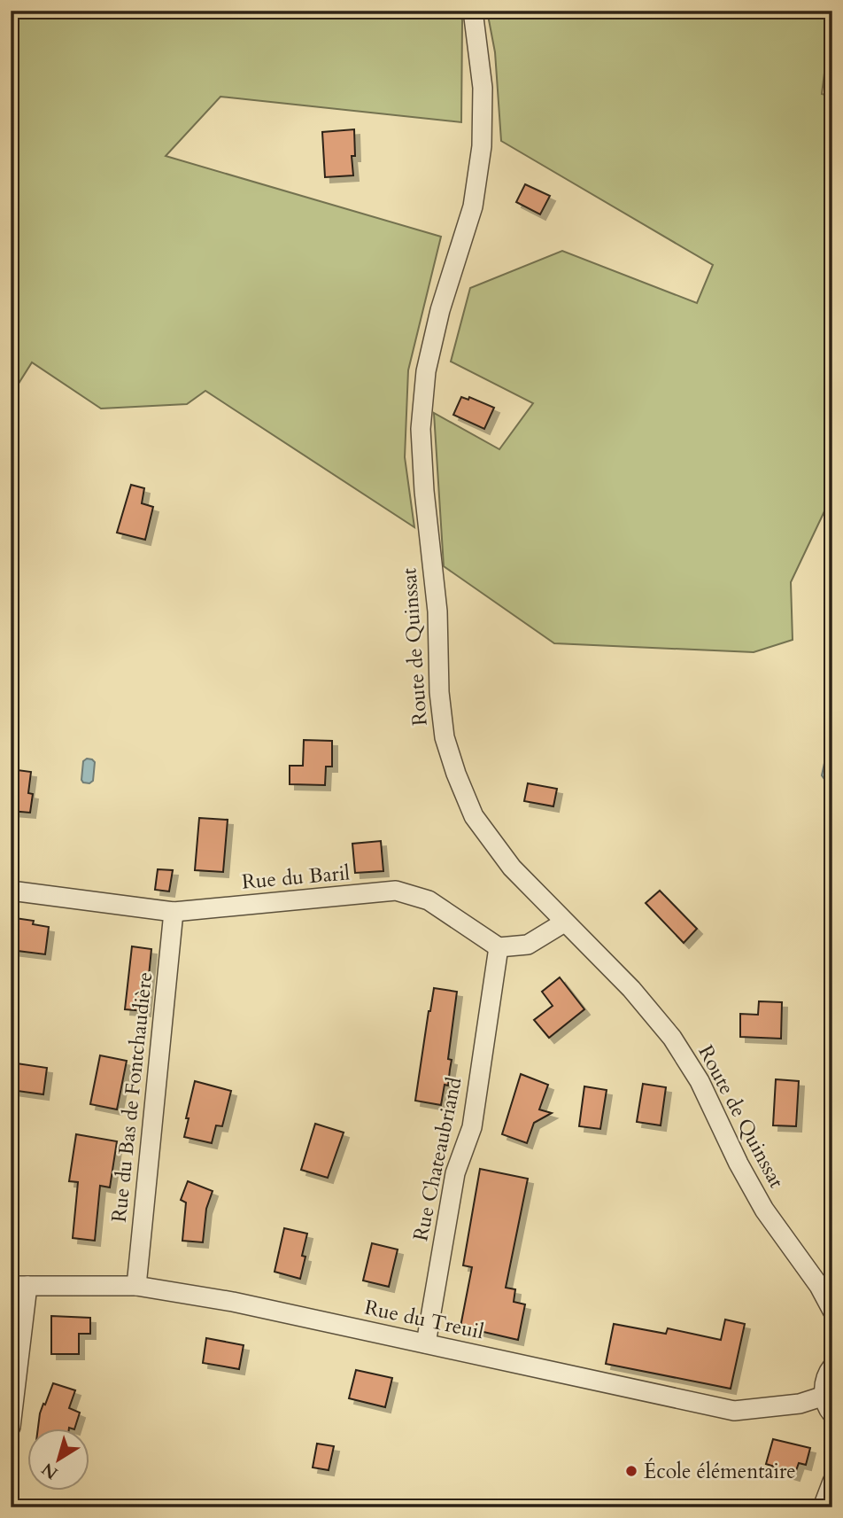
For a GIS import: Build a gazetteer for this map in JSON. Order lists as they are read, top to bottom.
{
  "streets": {
    "street": [
      "Route de Quinssat",
      "Rue du Baril",
      "Rue du Bas de Fontchaudière",
      "Rue Chateaubriand",
      "Rue du Treuil"
    ]
  },
  "crossings": [
    ["Rue du Baril", "Rue du Bas de Fontchaudière"],
    ["Rue du Baril", "Rue Chateaubriand"],
    ["Rue du Bas de Fontchaudière", "Rue du Treuil"],
    ["Rue Chateaubriand", "Rue du Treuil"]
  ],
  "places": ["École élémentaire"],
  "north": "bottom left"
}
